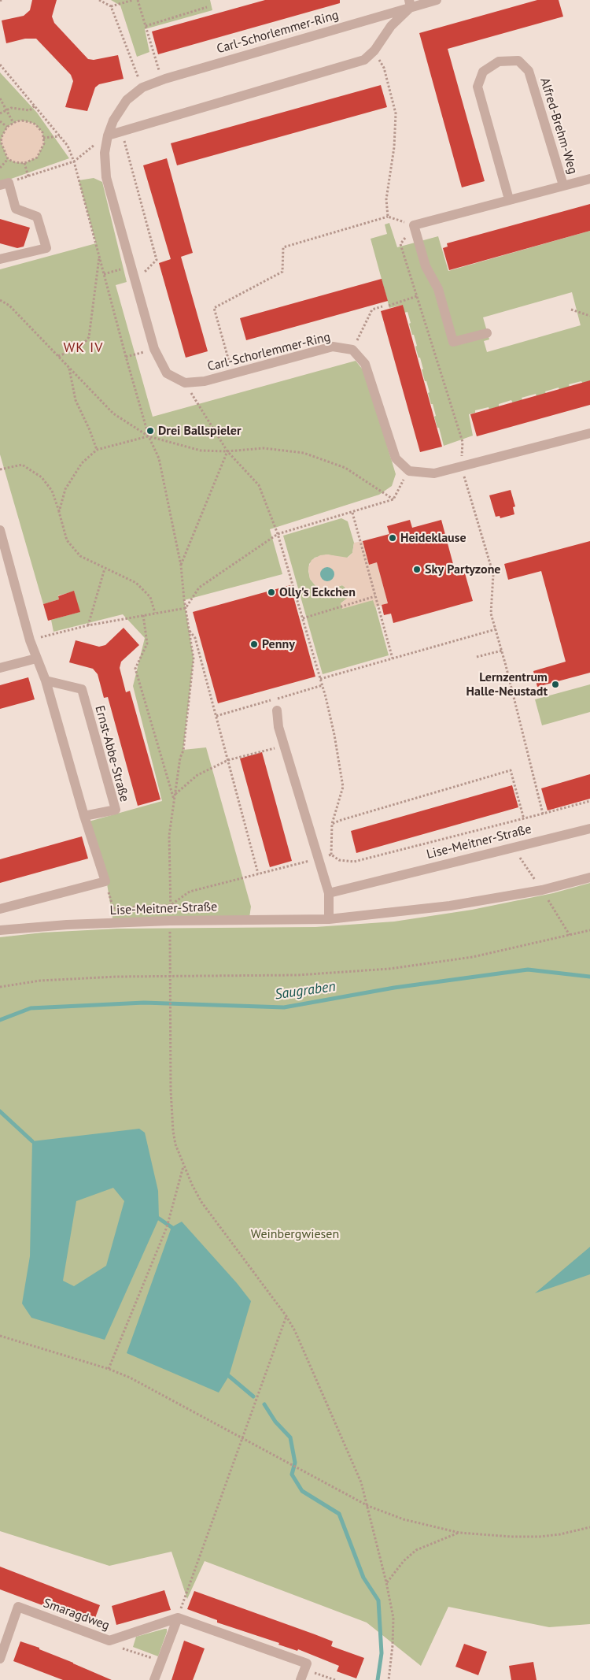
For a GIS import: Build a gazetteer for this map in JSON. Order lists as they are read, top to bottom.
{
  "streets": {
    "street": [
      "Carl-Schorlemmer-Ring",
      "Alfred-Brehm-Weg",
      "Ernst-Abbe-Straße",
      "Lise-Meitner-Straße",
      "Smaragdweg"
    ]
  },
  "districts": ["WK IV"],
  "water": ["Saugraben"],
  "parks": ["Weinbergwiesen"],
  "places": [
    "Drei Ballspieler",
    "Heideklause",
    "Sky Partyzone",
    "Olly's Eckchen",
    "Penny",
    "Lernzentrum Halle-Neustadt"
  ]
}
